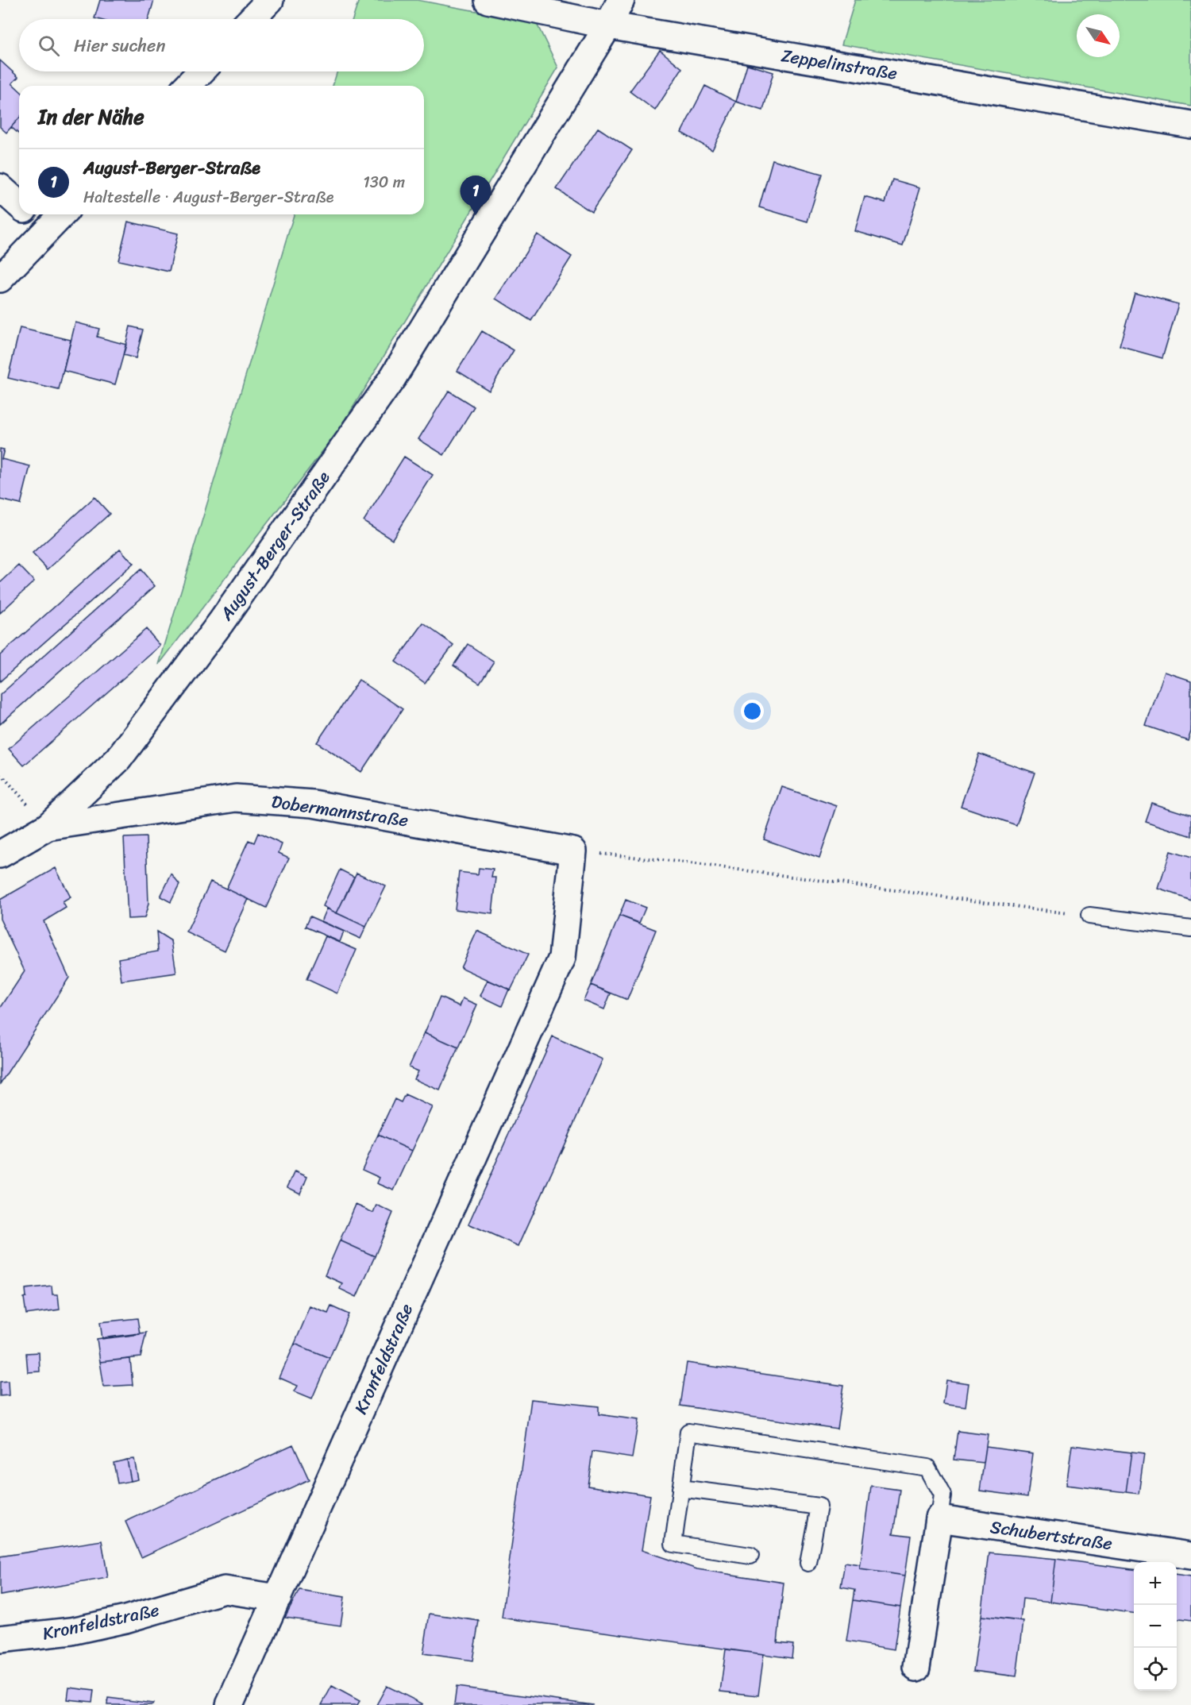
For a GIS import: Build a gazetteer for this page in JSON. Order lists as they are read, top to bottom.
{
  "streets": {
    "street": [
      "Zeppelinstraße",
      "August-Berger-Straße",
      "Dobermannstraße",
      "Kronfeldstraße",
      "Schubertstraße"
    ]
  },
  "crossings": [
    ["Zeppelinstraße", "August-Berger-Straße"],
    ["August-Berger-Straße", "Dobermannstraße"],
    ["Dobermannstraße", "Kronfeldstraße"]
  ],
  "north": "bottom right",
  "page": {
    "search": "Hier suchen",
    "heading": "In der Nähe",
    "list": [
      {
        "mark": "1",
        "name": "August-Berger-Straße",
        "note": "Haltestelle · August-Berger-Straße",
        "value": "130 m"
      }
    ],
    "pins": "1",
    "map_buttons": ["+", "−"]
  }
}
